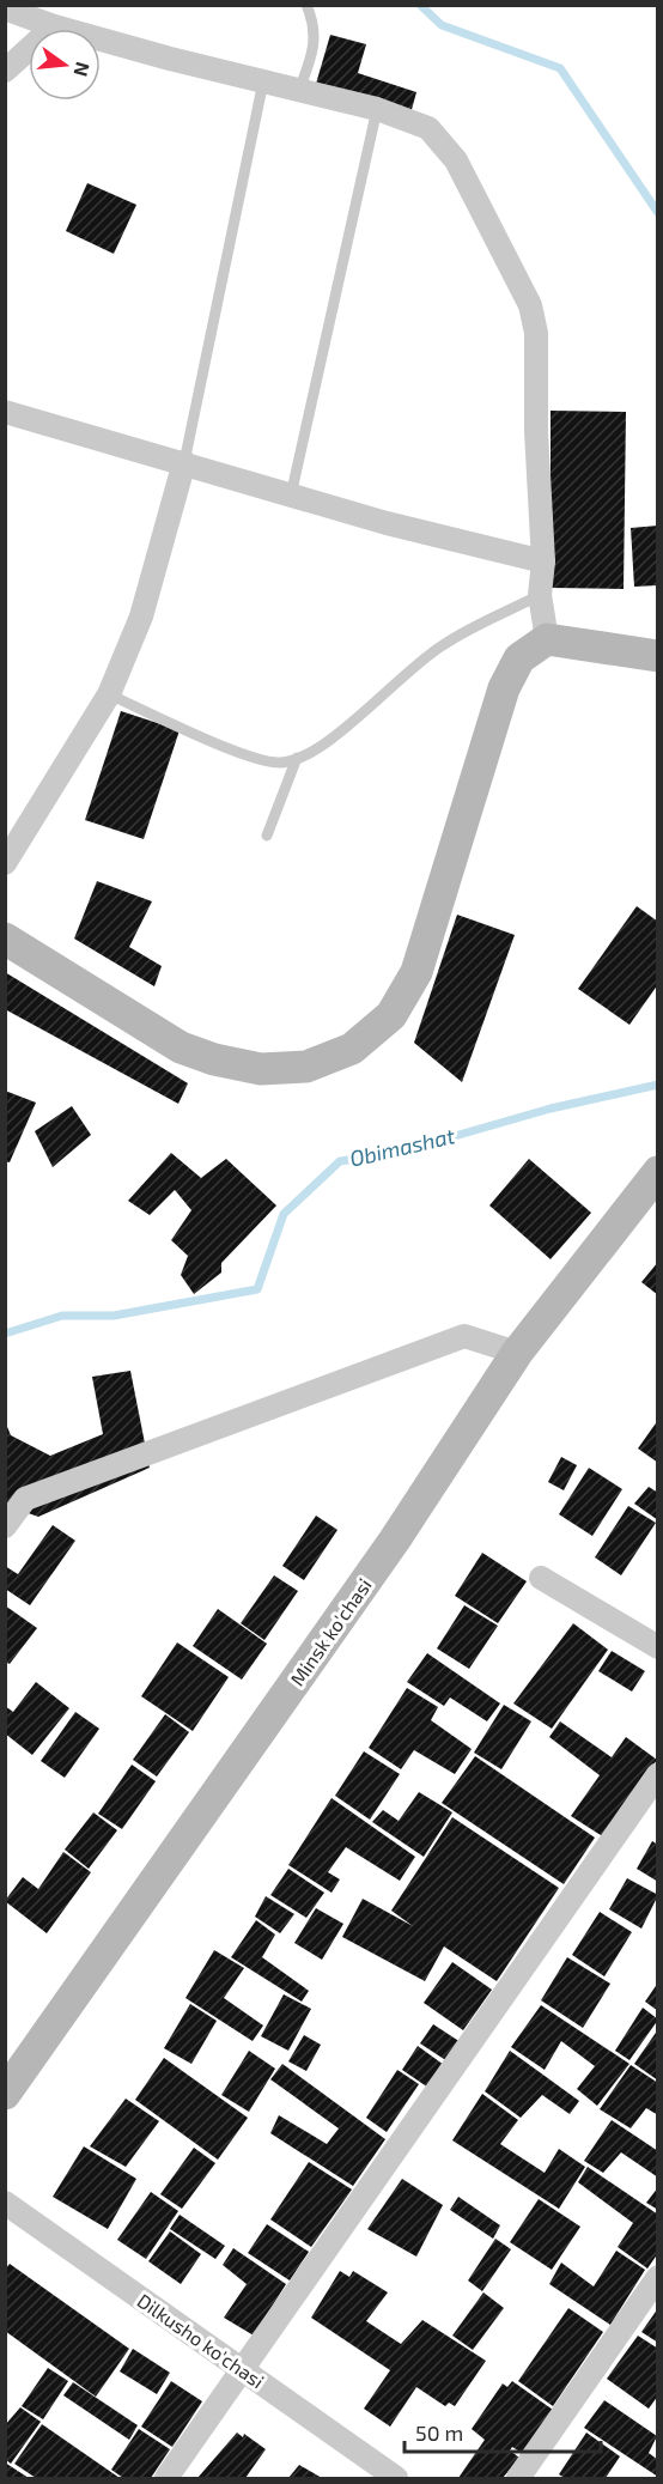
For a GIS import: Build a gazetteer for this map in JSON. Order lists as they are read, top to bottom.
{
  "streets": {
    "street": ["Minsk ko'chasi", "Dilkusho ko'chasi"]
  },
  "water": ["Obimashat"],
  "scale_bar": "50 m",
  "north": "right"
}
